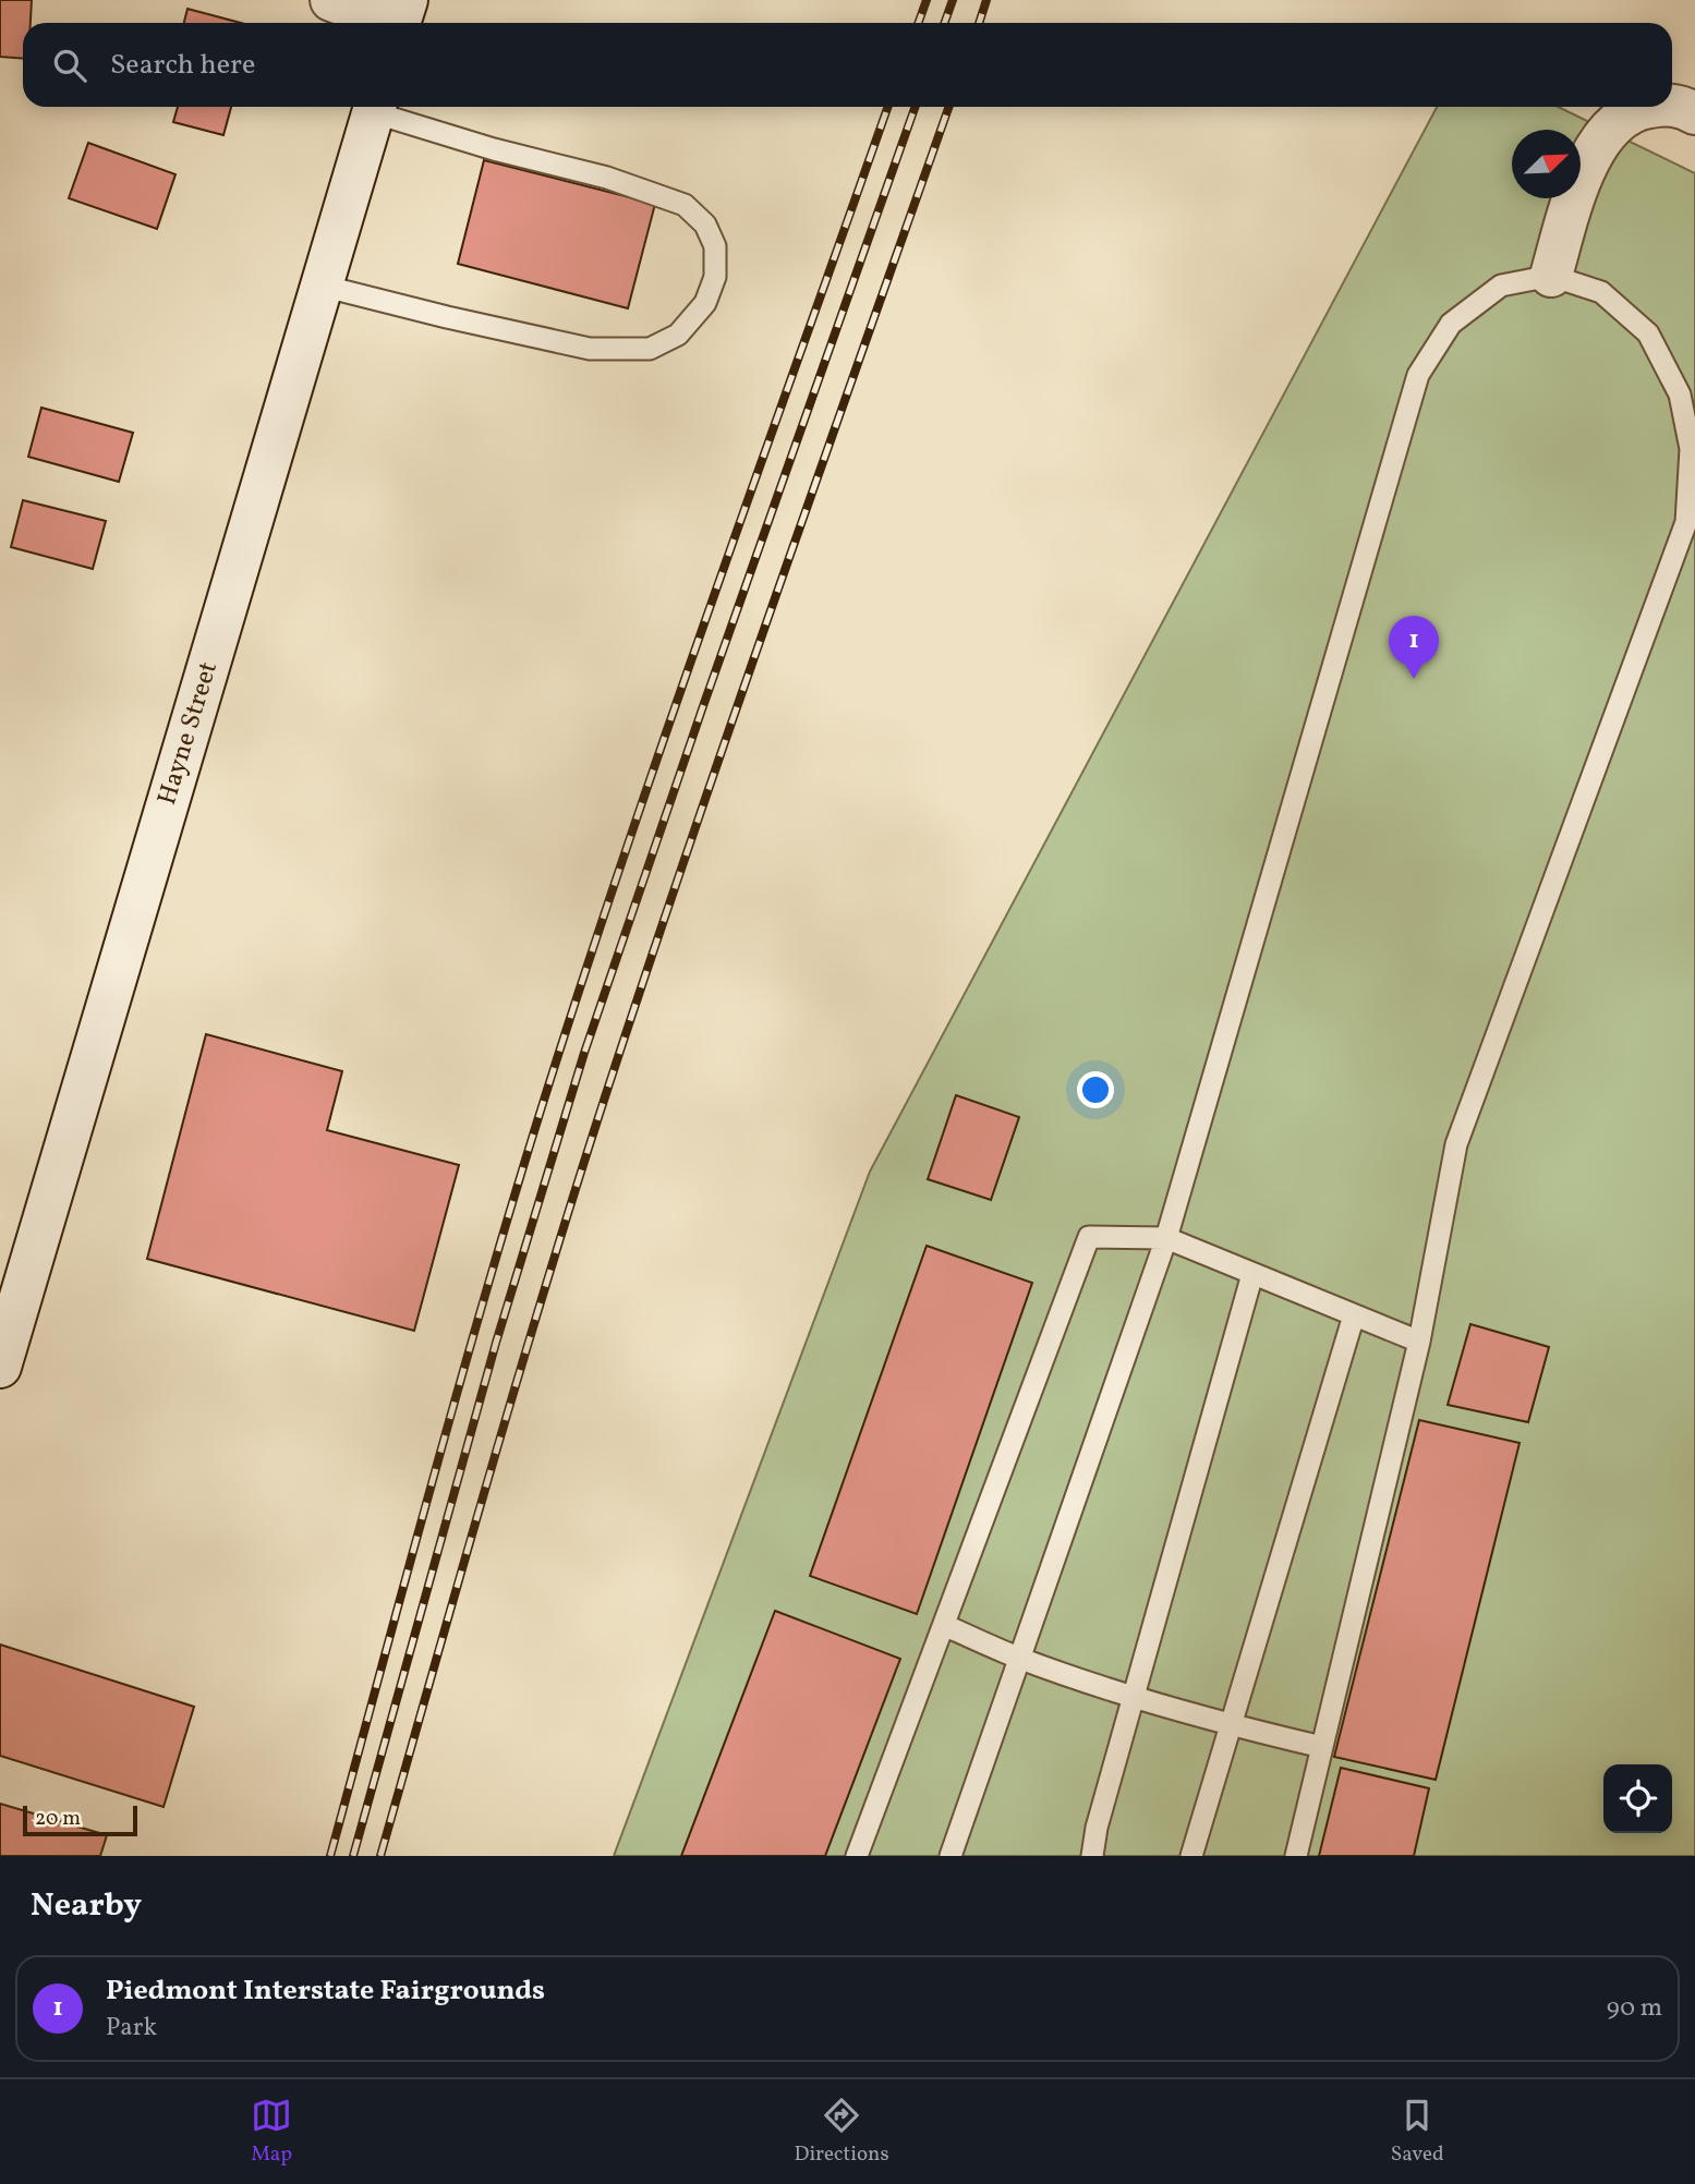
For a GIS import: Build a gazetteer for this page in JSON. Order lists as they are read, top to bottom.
{
  "streets": {
    "street": ["Hayne Street"]
  },
  "scale_bar": "20 m",
  "north": "top right",
  "page": {
    "search": "Search here",
    "pins": "1",
    "scale": "20 m",
    "heading": "Nearby",
    "list": [
      {
        "mark": "1",
        "name": "Piedmont Interstate Fairgrounds",
        "note": "Park",
        "value": "90 m"
      }
    ],
    "nav": ["Map", "Directions", "Saved"]
  }
}
